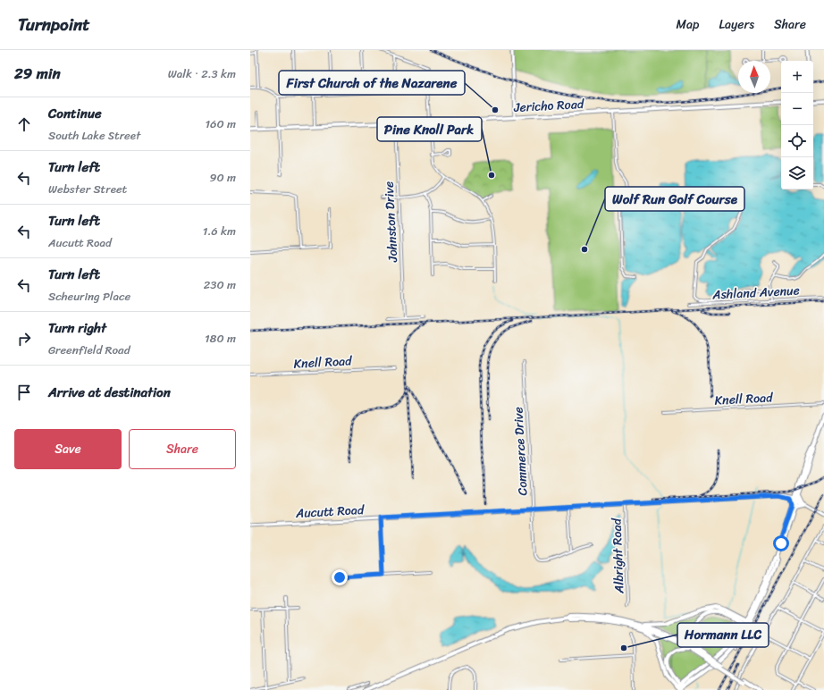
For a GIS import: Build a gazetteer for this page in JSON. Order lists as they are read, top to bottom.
{
  "streets": {
    "main road": ["Jericho Road"],
    "street": [
      "Johnston Drive",
      "Ashland Avenue",
      "Knell Road",
      "Commerce Drive",
      "Aucutt Road",
      "Albright Road"
    ]
  },
  "crossings": [
    ["Jericho Road", "Johnston Drive"],
    ["Commerce Drive", "Aucutt Road"],
    ["Aucutt Road", "Albright Road"]
  ],
  "places": [
    "First Church of the Nazarene",
    "Pine Knoll Park",
    "Wolf Run Golf Course",
    "Hormann LLC"
  ],
  "north": "top",
  "page": {
    "header": "Turnpoint",
    "nav": ["Map", "Layers", "Share"],
    "heading": ["29 min", "Walk · 2.3 km"],
    "map_buttons": ["+", "−"],
    "list": [
      ["Continue", "South Lake Street", "160 m"],
      ["Turn left", "Webster Street", "90 m"],
      ["Turn left", "Aucutt Road", "1.6 km"],
      ["Turn left", "Scheuring Place", "230 m"],
      ["Turn right", "Greenfield Road", "180 m"],
      "Arrive at destination"
    ],
    "buttons": ["Save", "Share"]
  }
}
